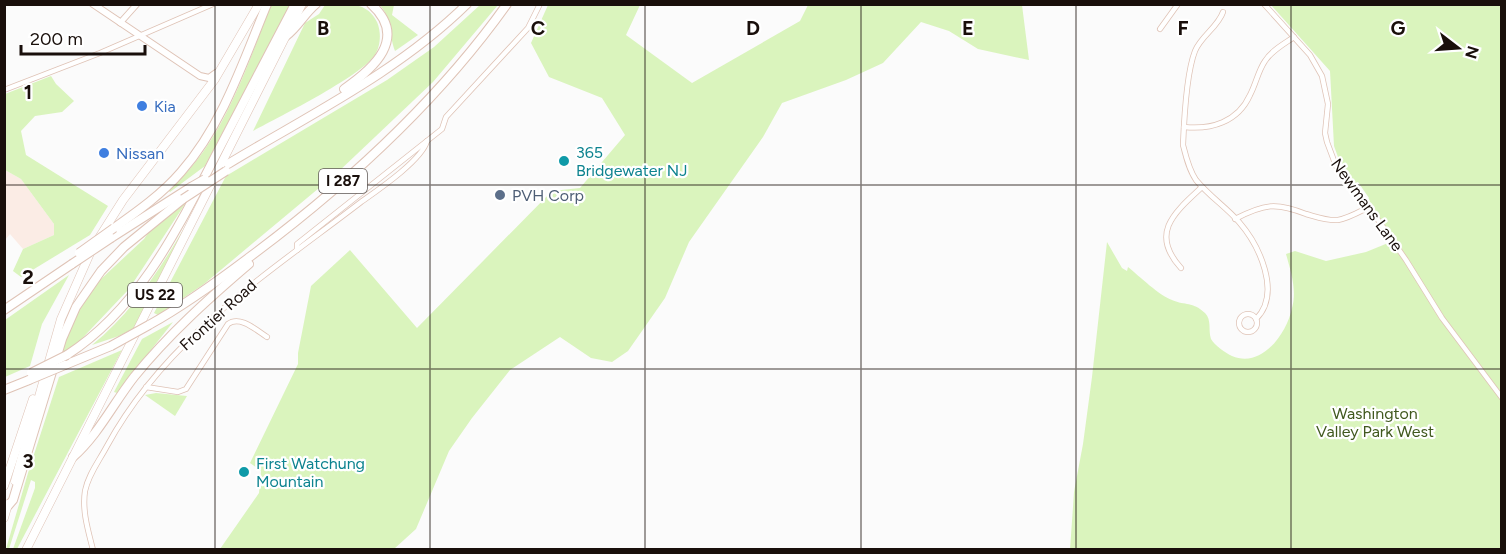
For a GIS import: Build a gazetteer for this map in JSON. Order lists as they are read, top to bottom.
{
  "streets": {
    "highway": ["I 287", "US 22"],
    "street": ["Newmans Lane", "Frontier Road"]
  },
  "parks": ["Washington Valley Park West"],
  "places": [
    "Kia",
    "Nissan",
    "365 Bridgewater NJ",
    "PVH Corp",
    "First Watchung Mountain"
  ],
  "scale_bar": "200 m",
  "north": "right",
  "grid": {
    "columns": [
      "B",
      "C",
      "D",
      "E",
      "F",
      "G"
    ],
    "rows": ["1", "2", "3"]
  }
}
